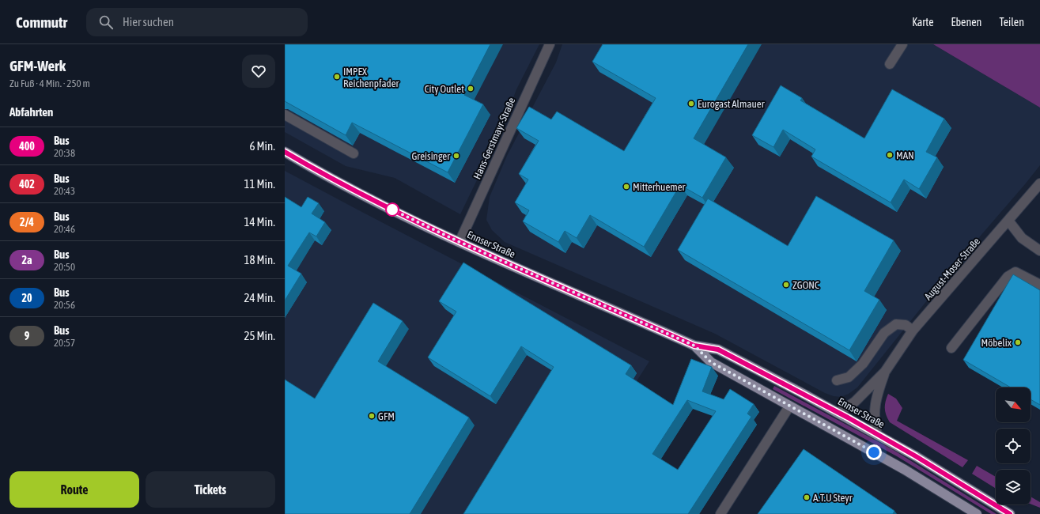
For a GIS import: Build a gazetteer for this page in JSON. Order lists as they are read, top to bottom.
{
  "streets": {
    "main road": ["Ennser Straße"],
    "street": ["Hans-Gerstmayr-Straße", "August-Moser-Straße"]
  },
  "crossings": [
    ["Hans-Gerstmayr-Straße", "Ennser Straße"],
    ["Ennser Straße", "August-Moser-Straße"]
  ],
  "places": [
    "IMPEX Reichenpfader",
    "City Outlet",
    "Eurogast Almauer",
    "MAN",
    "Greisinger",
    "Mitterhuemer",
    "ZGONC",
    "Möbelix",
    "GFM",
    "A.T.U Steyr"
  ],
  "lines": ["bus line 400"],
  "north": "bottom right",
  "page": {
    "header": "Commutr",
    "search": "Hier suchen",
    "nav": ["Karte", "Ebenen", "Teilen"],
    "heading": [
      ["GFM-Werk", "Zu Fuß · 4 Min. · 250 m"],
      "Abfahrten"
    ],
    "list": [
      {
        "mark": "400",
        "name": "Bus",
        "note": "20:38",
        "value": "6 Min."
      },
      {
        "mark": "402",
        "name": "Bus",
        "note": "20:43",
        "value": "11 Min."
      },
      {
        "mark": "2/4",
        "name": "Bus",
        "note": "20:46",
        "value": "14 Min."
      },
      {
        "mark": "2a",
        "name": "Bus",
        "note": "20:50",
        "value": "18 Min."
      },
      {
        "mark": "20",
        "name": "Bus",
        "note": "20:56",
        "value": "24 Min."
      },
      {
        "mark": "9",
        "name": "Bus",
        "note": "20:57",
        "value": "25 Min."
      }
    ],
    "buttons": ["Route", "Tickets"]
  }
}
